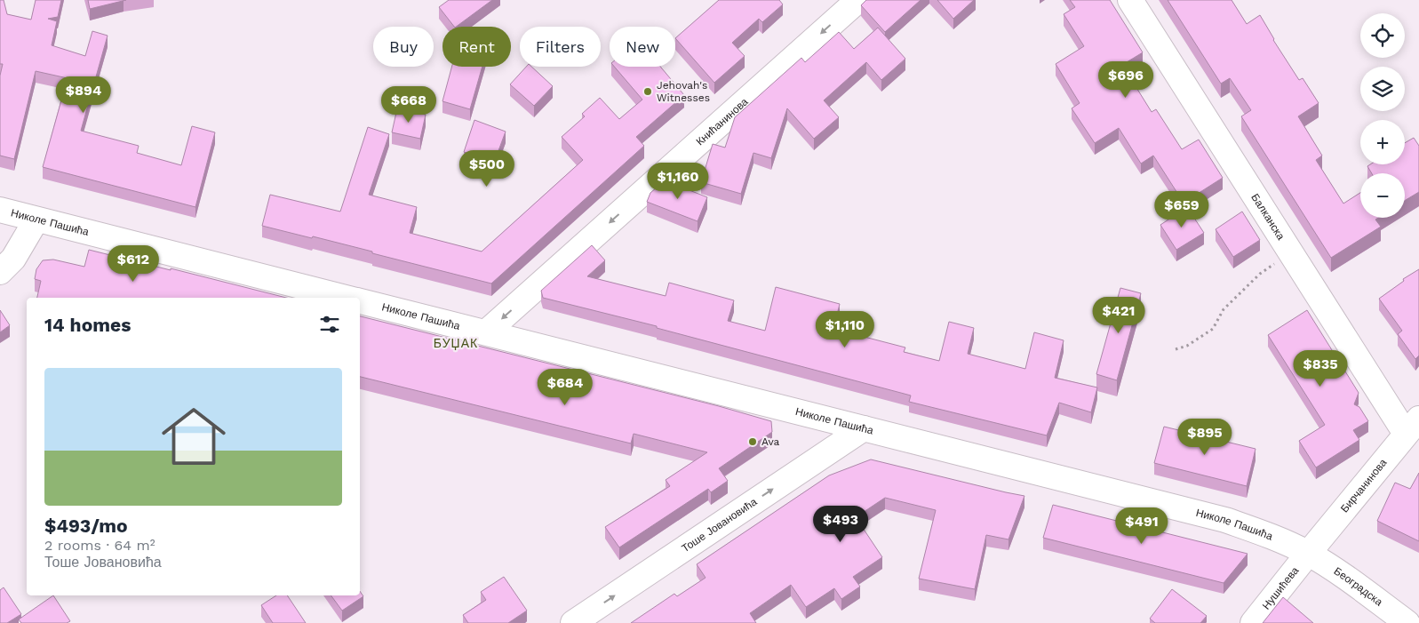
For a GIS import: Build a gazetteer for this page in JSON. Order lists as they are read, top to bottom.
{
  "streets": {
    "street": [
      "Книћанинова",
      "Балканска",
      "Николе Пашића",
      "Бирчанинова",
      "Тоше Јовановића",
      "Београдска",
      "Нушићева"
    ]
  },
  "crossings": [
    ["Книћанинова", "Николе Пашића"],
    ["Балканска", "Бирчанинова"],
    ["Николе Пашића", "Бирчанинова"],
    ["Николе Пашића", "Тоше Јовановића"],
    ["Николе Пашића", "Београдска"],
    ["Николе Пашића", "Нушићева"],
    ["Бирчанинова", "Београдска"],
    ["Бирчанинова", "Нушићева"],
    ["Београдска", "Нушићева"]
  ],
  "one_way": ["Книћанинова", "Тоше Јовановића"],
  "districts": ["БУЏАК"],
  "places": ["Jehovah's Witnesses", "Ava"],
  "page": {
    "map_buttons": ["+", "−"],
    "chip": [
      "Buy",
      "Rent",
      "Filters",
      "New"
    ],
    "price": [
      "$696",
      "$894",
      "$668",
      "$500",
      "$1,160",
      "$659",
      "$612",
      "$421",
      "$1,110",
      "$835",
      "$684",
      "$895",
      "$493",
      "$491"
    ],
    "heading": "14 homes",
    "list": [
      {
        "name": "$493/mo",
        "note": "2 rooms · 64 m² · Тоше Јовановића"
      }
    ]
  }
}
